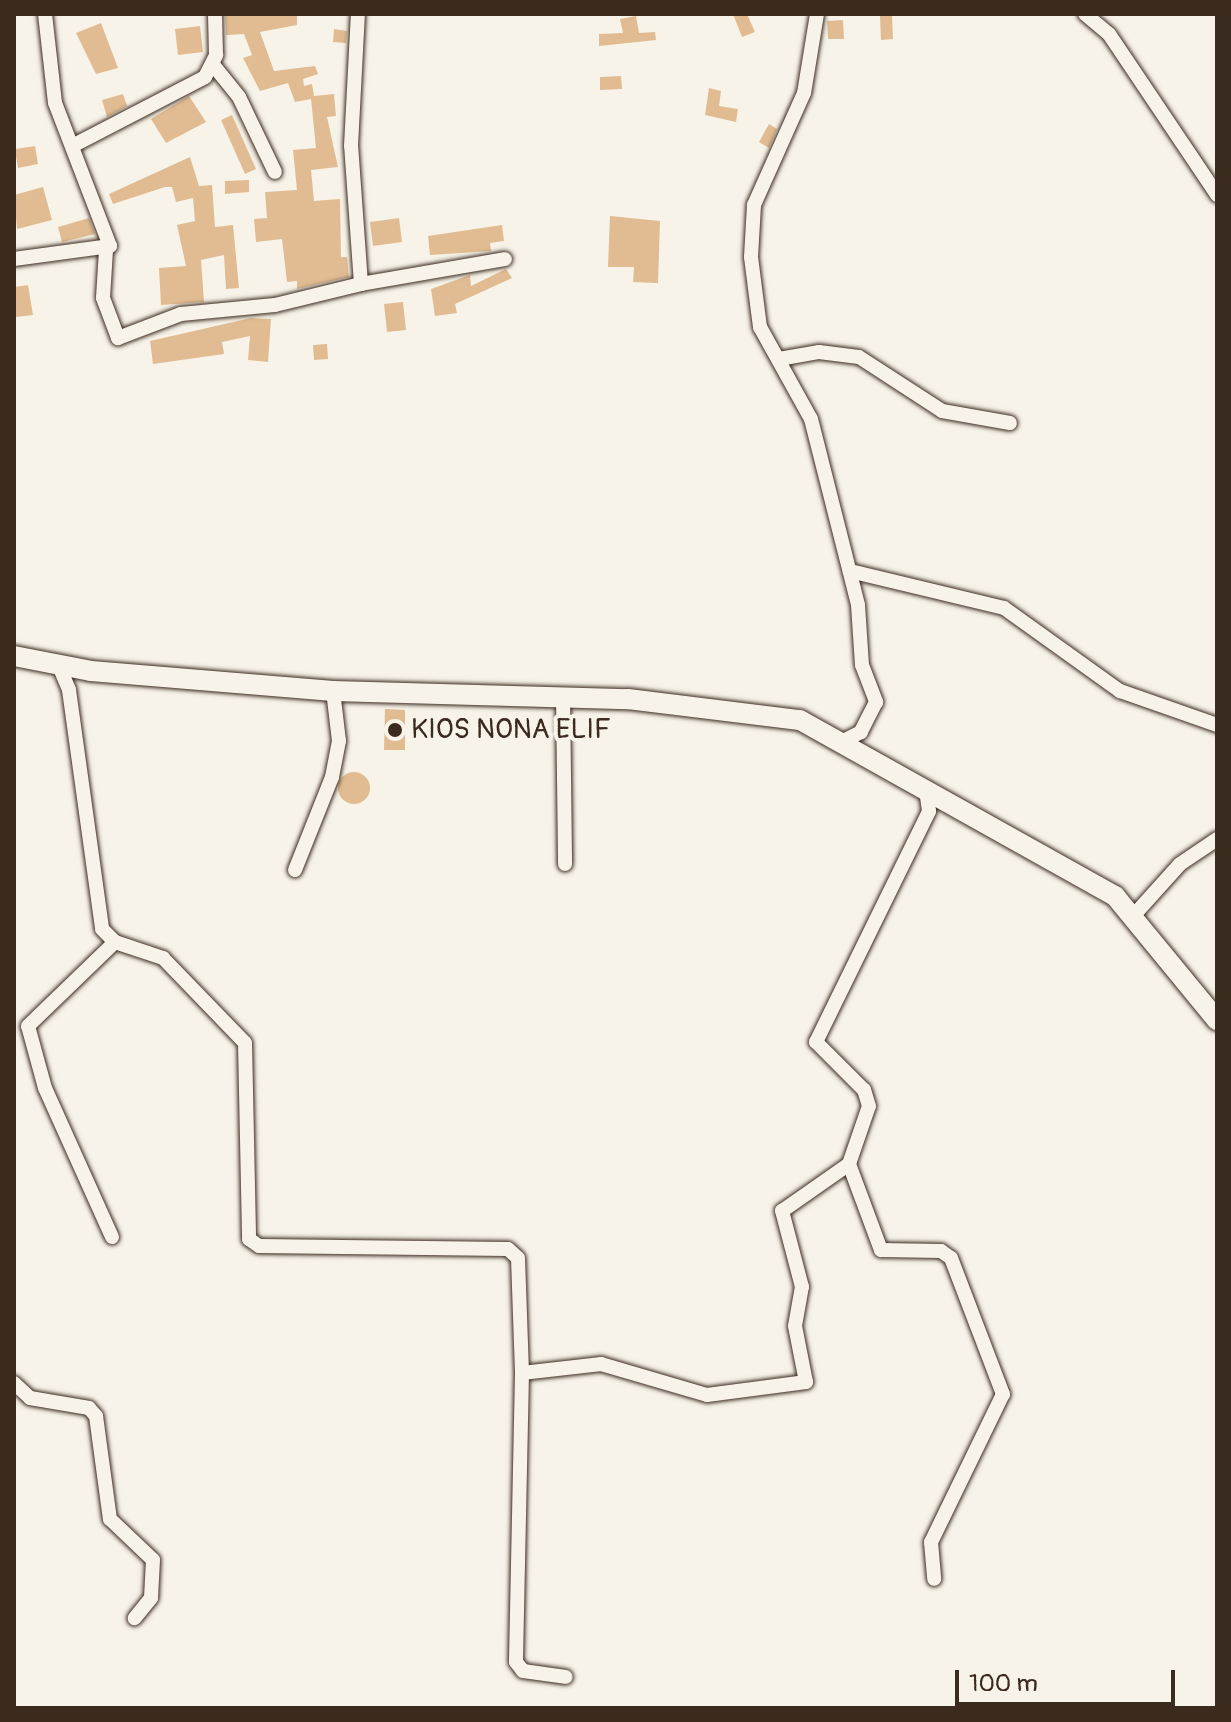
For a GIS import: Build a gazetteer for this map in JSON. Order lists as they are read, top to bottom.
{
  "places": ["KIOS NONA ELIF"],
  "scale_bar": "100 m"
}
